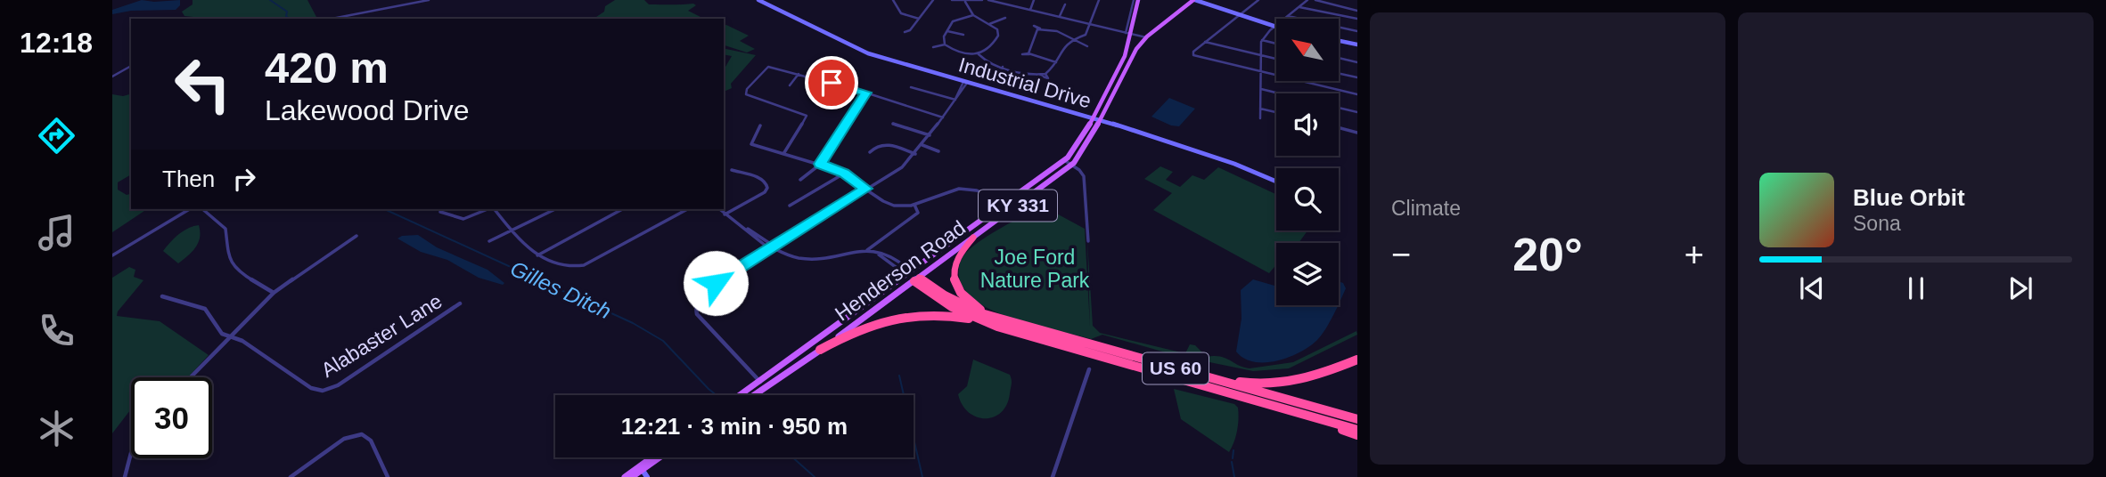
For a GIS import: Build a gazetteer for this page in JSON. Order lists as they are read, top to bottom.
{
  "streets": {
    "highway": ["US 60"],
    "main road": ["KY 331", "Henderson Road"],
    "street": ["Industrial Drive", "Alabaster Lane"]
  },
  "crossings": [
    ["Industrial Drive", "Henderson Road"],
    ["Henderson Road", "US 60"]
  ],
  "water": ["Gilles Ditch"],
  "parks": ["Joe Ford Nature Park"],
  "north": "top left",
  "page": {
    "tabs": "12:18",
    "tile": "Climate",
    "turn": ["420 m", "Lakewood Drive"],
    "then": "Then",
    "song": ["Blue Orbit", "Sona"],
    "heat": ["−", "20°", "+"],
    "limit": "30",
    "trip": "12:21 · 3 min · 950 m"
  }
}
